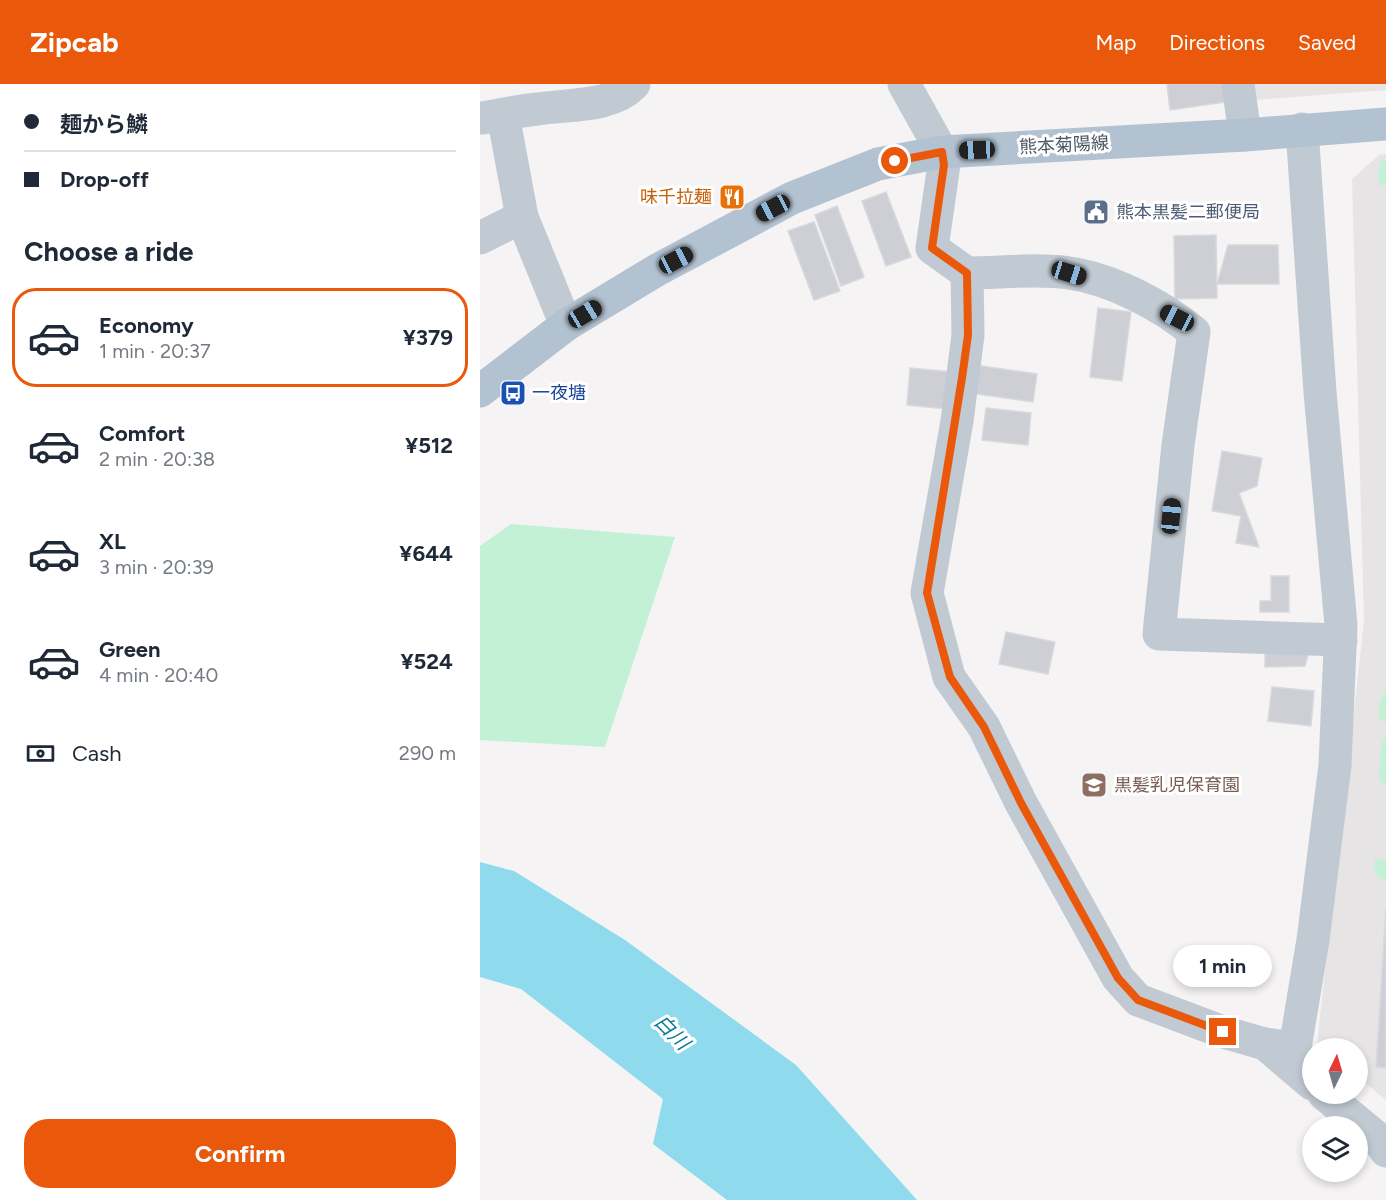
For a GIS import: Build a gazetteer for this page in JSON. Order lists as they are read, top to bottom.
{
  "streets": {
    "main road": ["熊本菊陽線"]
  },
  "water": ["白川"],
  "places": {
    "restaurant": ["味千拉麺"],
    "public building": ["熊本黒髪二郵便局"],
    "bus stop": ["一夜塘"],
    "school or university": ["黒髪乳児保育園"]
  },
  "north": "top",
  "page": {
    "header": "Zipcab",
    "nav": ["Map", "Directions", "Saved"],
    "banner": ["麺から鱗", "Drop-off"],
    "heading": "Choose a ride",
    "list": [
      {
        "name": "Economy",
        "note": "1 min · 20:37",
        "value": "¥379"
      },
      {
        "name": "Comfort",
        "note": "2 min · 20:38",
        "value": "¥512"
      },
      {
        "name": "XL",
        "note": "3 min · 20:39",
        "value": "¥644"
      },
      {
        "name": "Green",
        "note": "4 min · 20:40",
        "value": "¥524"
      }
    ],
    "pay": ["Cash", "290 m"],
    "bubble": "1 min",
    "buttons": "Confirm"
  }
}
